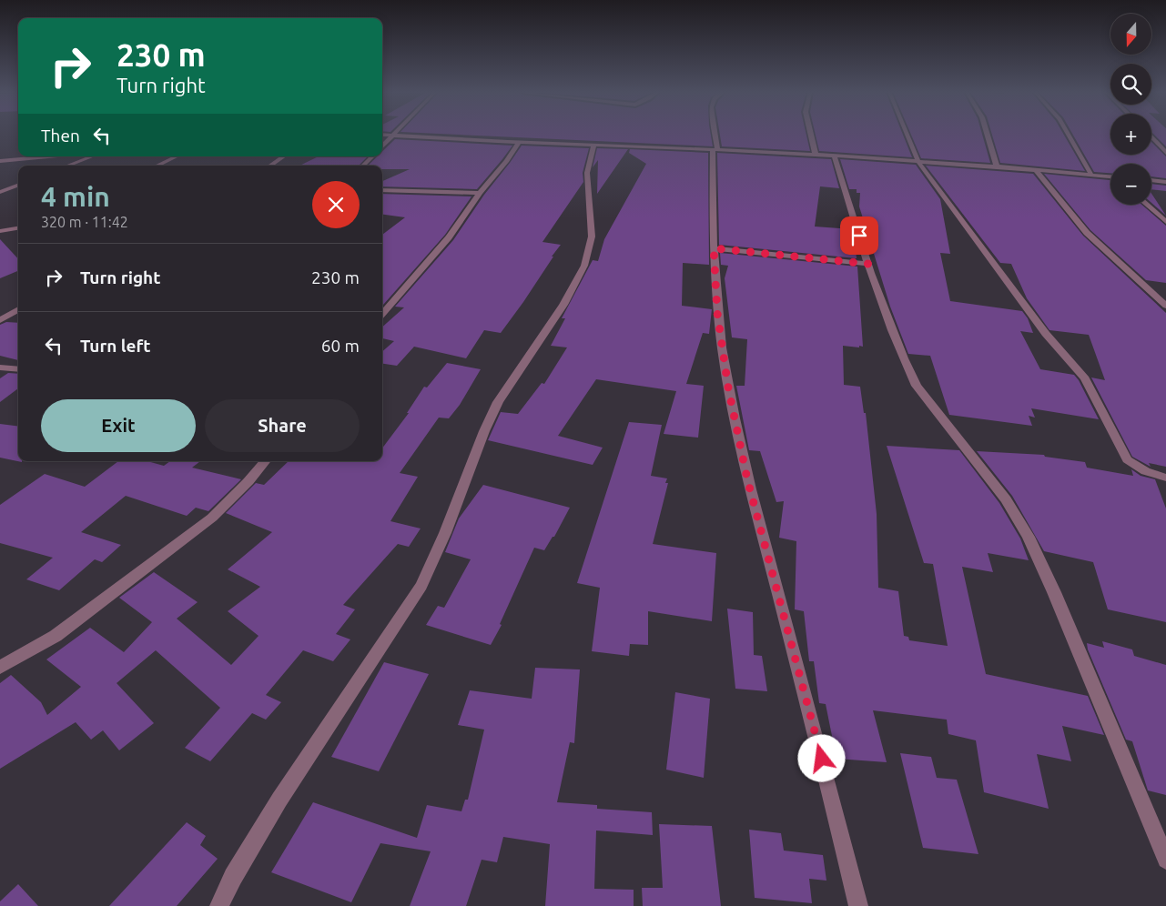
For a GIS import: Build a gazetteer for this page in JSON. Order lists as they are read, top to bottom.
{
  "north": "bottom",
  "page": {
    "map_buttons": ["+", "−"],
    "turn": ["230 m", "Turn right"],
    "then": "Then",
    "heading": ["4 min", "320 m · 11:42"],
    "list": [
      {
        "name": "Turn right",
        "value": "230 m"
      },
      {
        "name": "Turn left",
        "value": "60 m"
      }
    ],
    "buttons": ["Exit", "Share"]
  }
}
